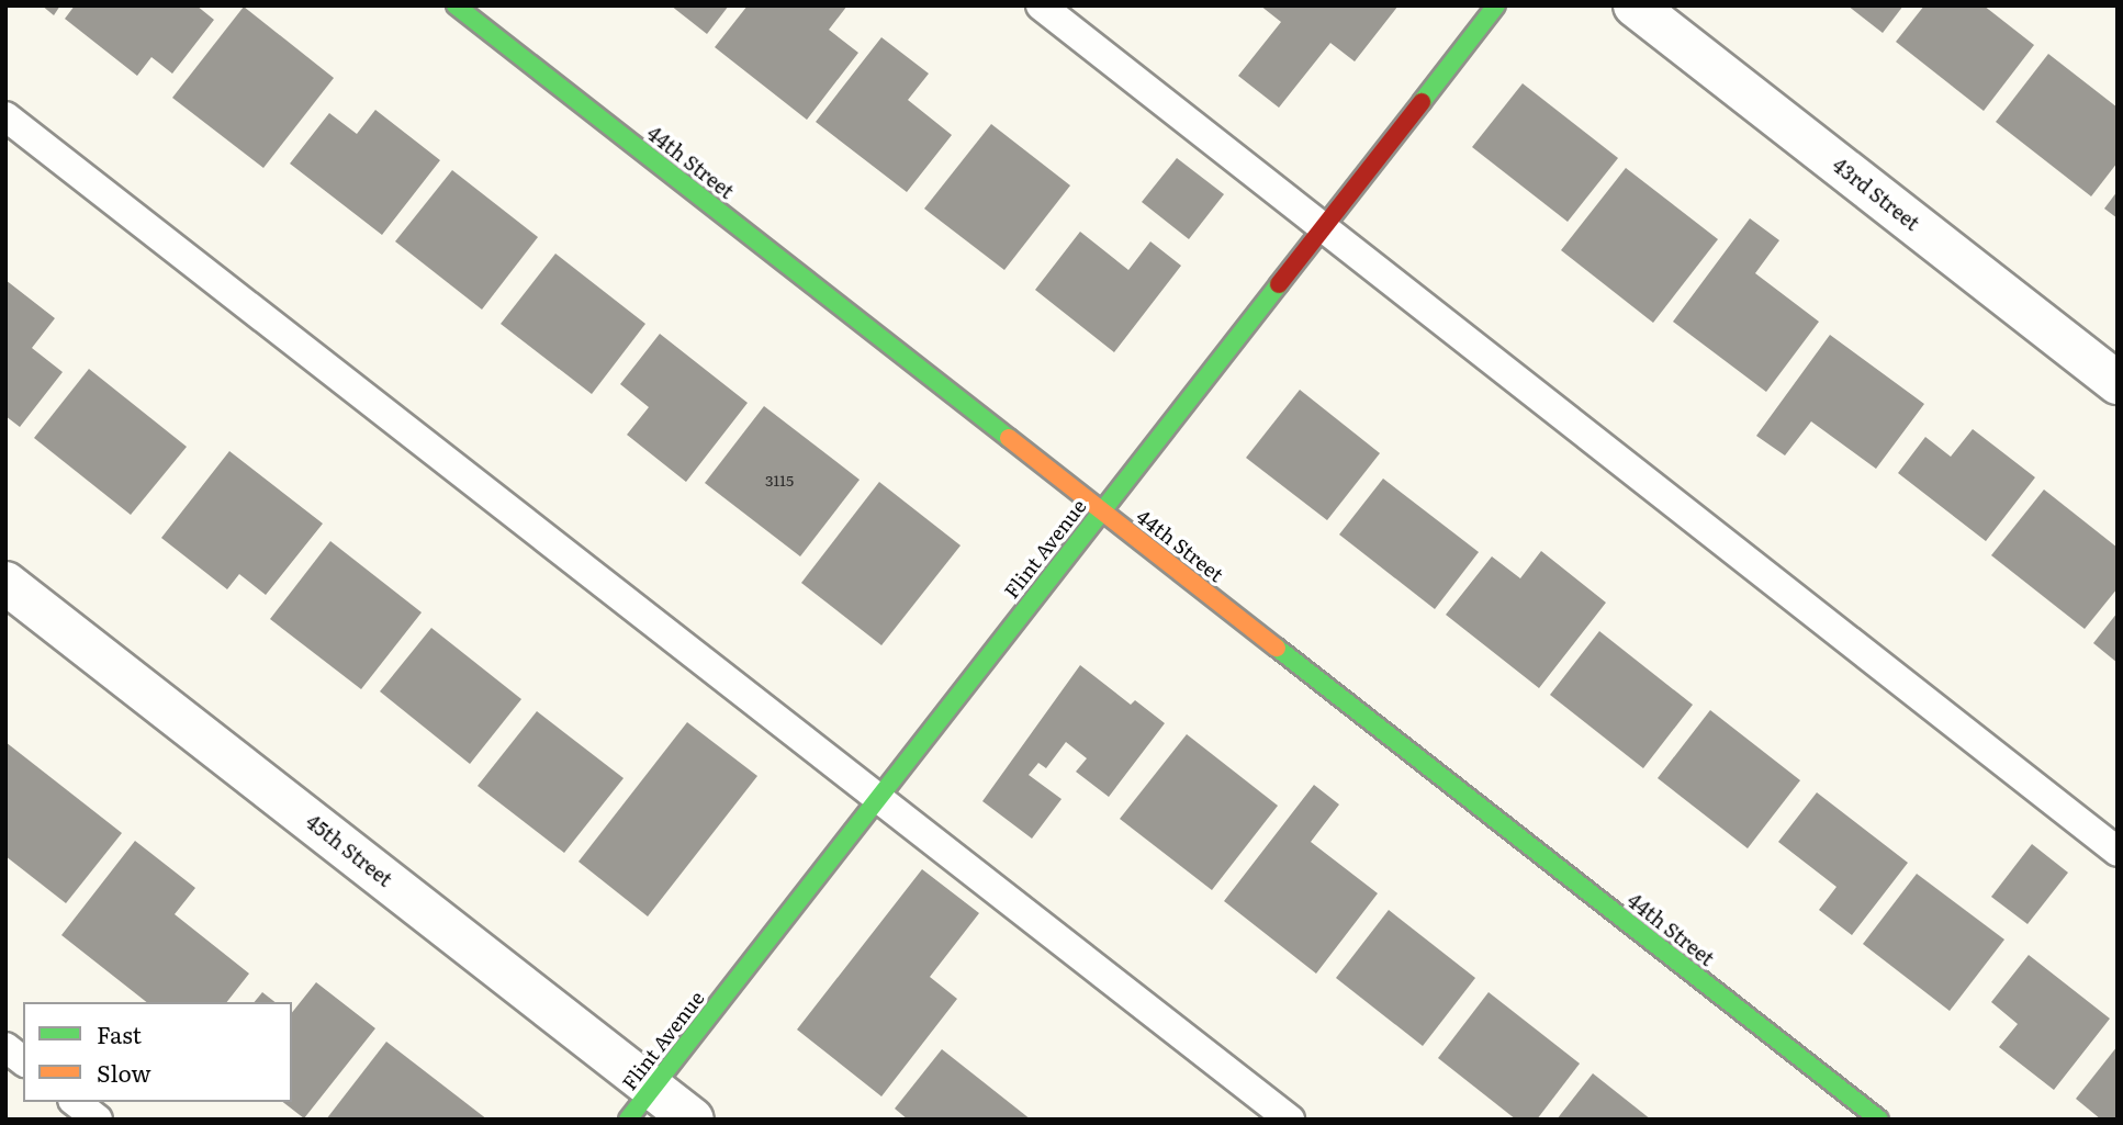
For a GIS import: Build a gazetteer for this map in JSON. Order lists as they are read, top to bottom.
{
  "streets": {
    "street": [
      "44th Street",
      "43rd Street",
      "Flint Avenue",
      "45th Street"
    ]
  },
  "crossings": [
    ["44th Street", "Flint Avenue"],
    ["Flint Avenue", "45th Street"]
  ],
  "house_numbers": ["3115"],
  "legend": ["Fast", "Slow"]
}
